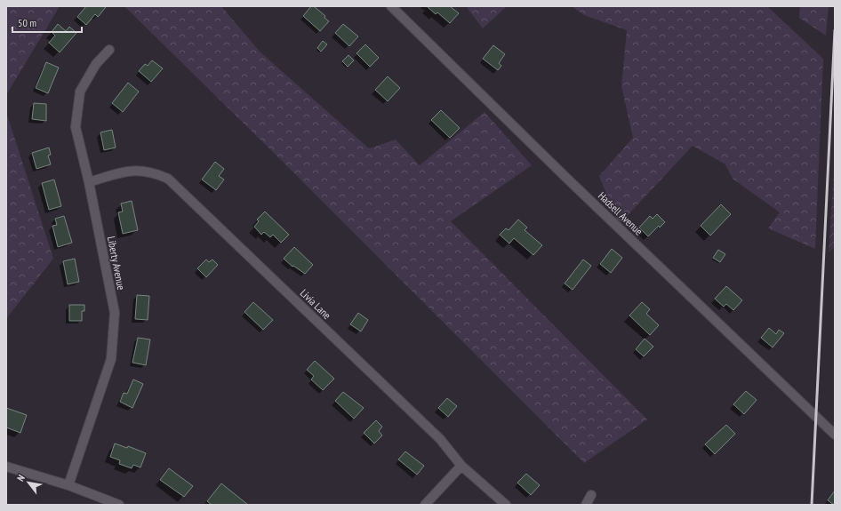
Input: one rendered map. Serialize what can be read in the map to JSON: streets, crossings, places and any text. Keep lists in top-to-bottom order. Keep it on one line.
{"streets":{"street":["Hadsell Avenue","Liberty Avenue","Livia Lane"]},"crossings":[["Liberty Avenue","Livia Lane"]],"scale_bar":"50 m","north":"top left"}
